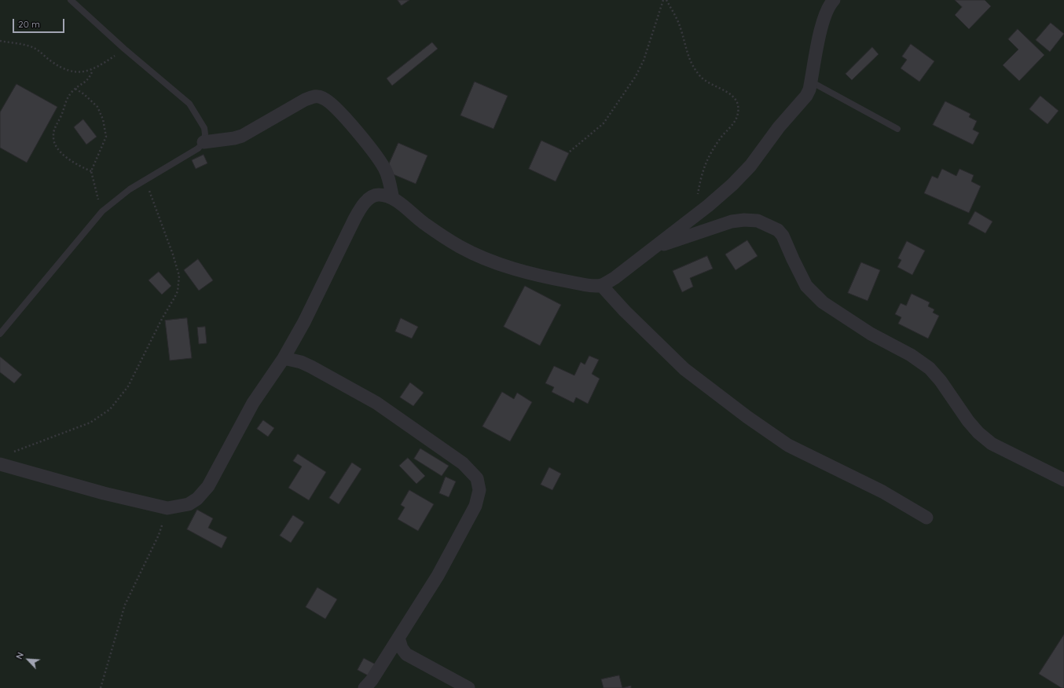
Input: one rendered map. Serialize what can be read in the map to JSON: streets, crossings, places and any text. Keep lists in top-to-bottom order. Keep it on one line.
{"scale_bar":"20 m","north":"top left"}
